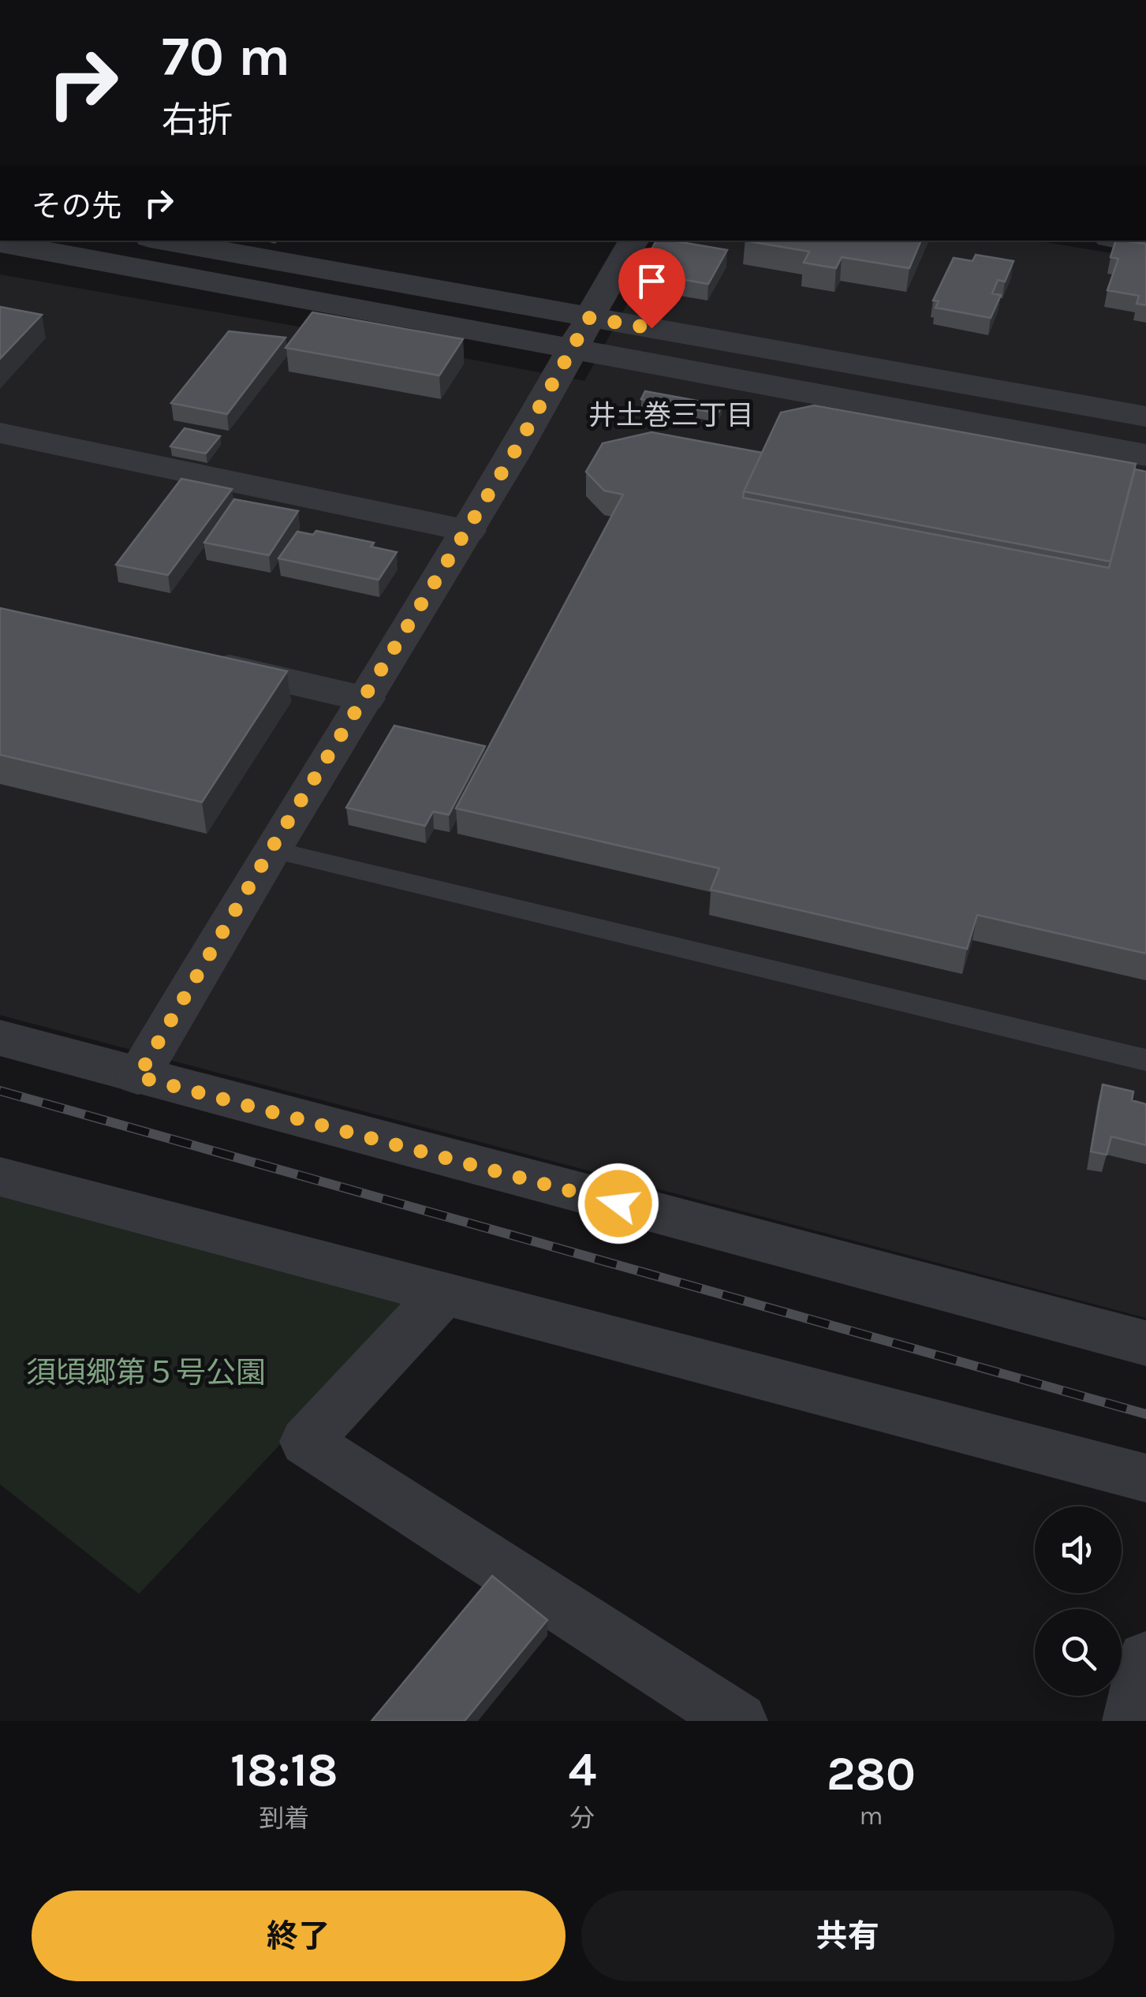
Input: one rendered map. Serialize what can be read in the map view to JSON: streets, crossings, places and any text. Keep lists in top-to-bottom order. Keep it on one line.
{"districts":["井土巻三丁目"],"parks":["須頃郷第５号公園"],"page":{"turn":["70 m","右折"],"then":"その先","eta":["18:18","到着","4","分","280","m"],"buttons":["終了","共有"]}}
